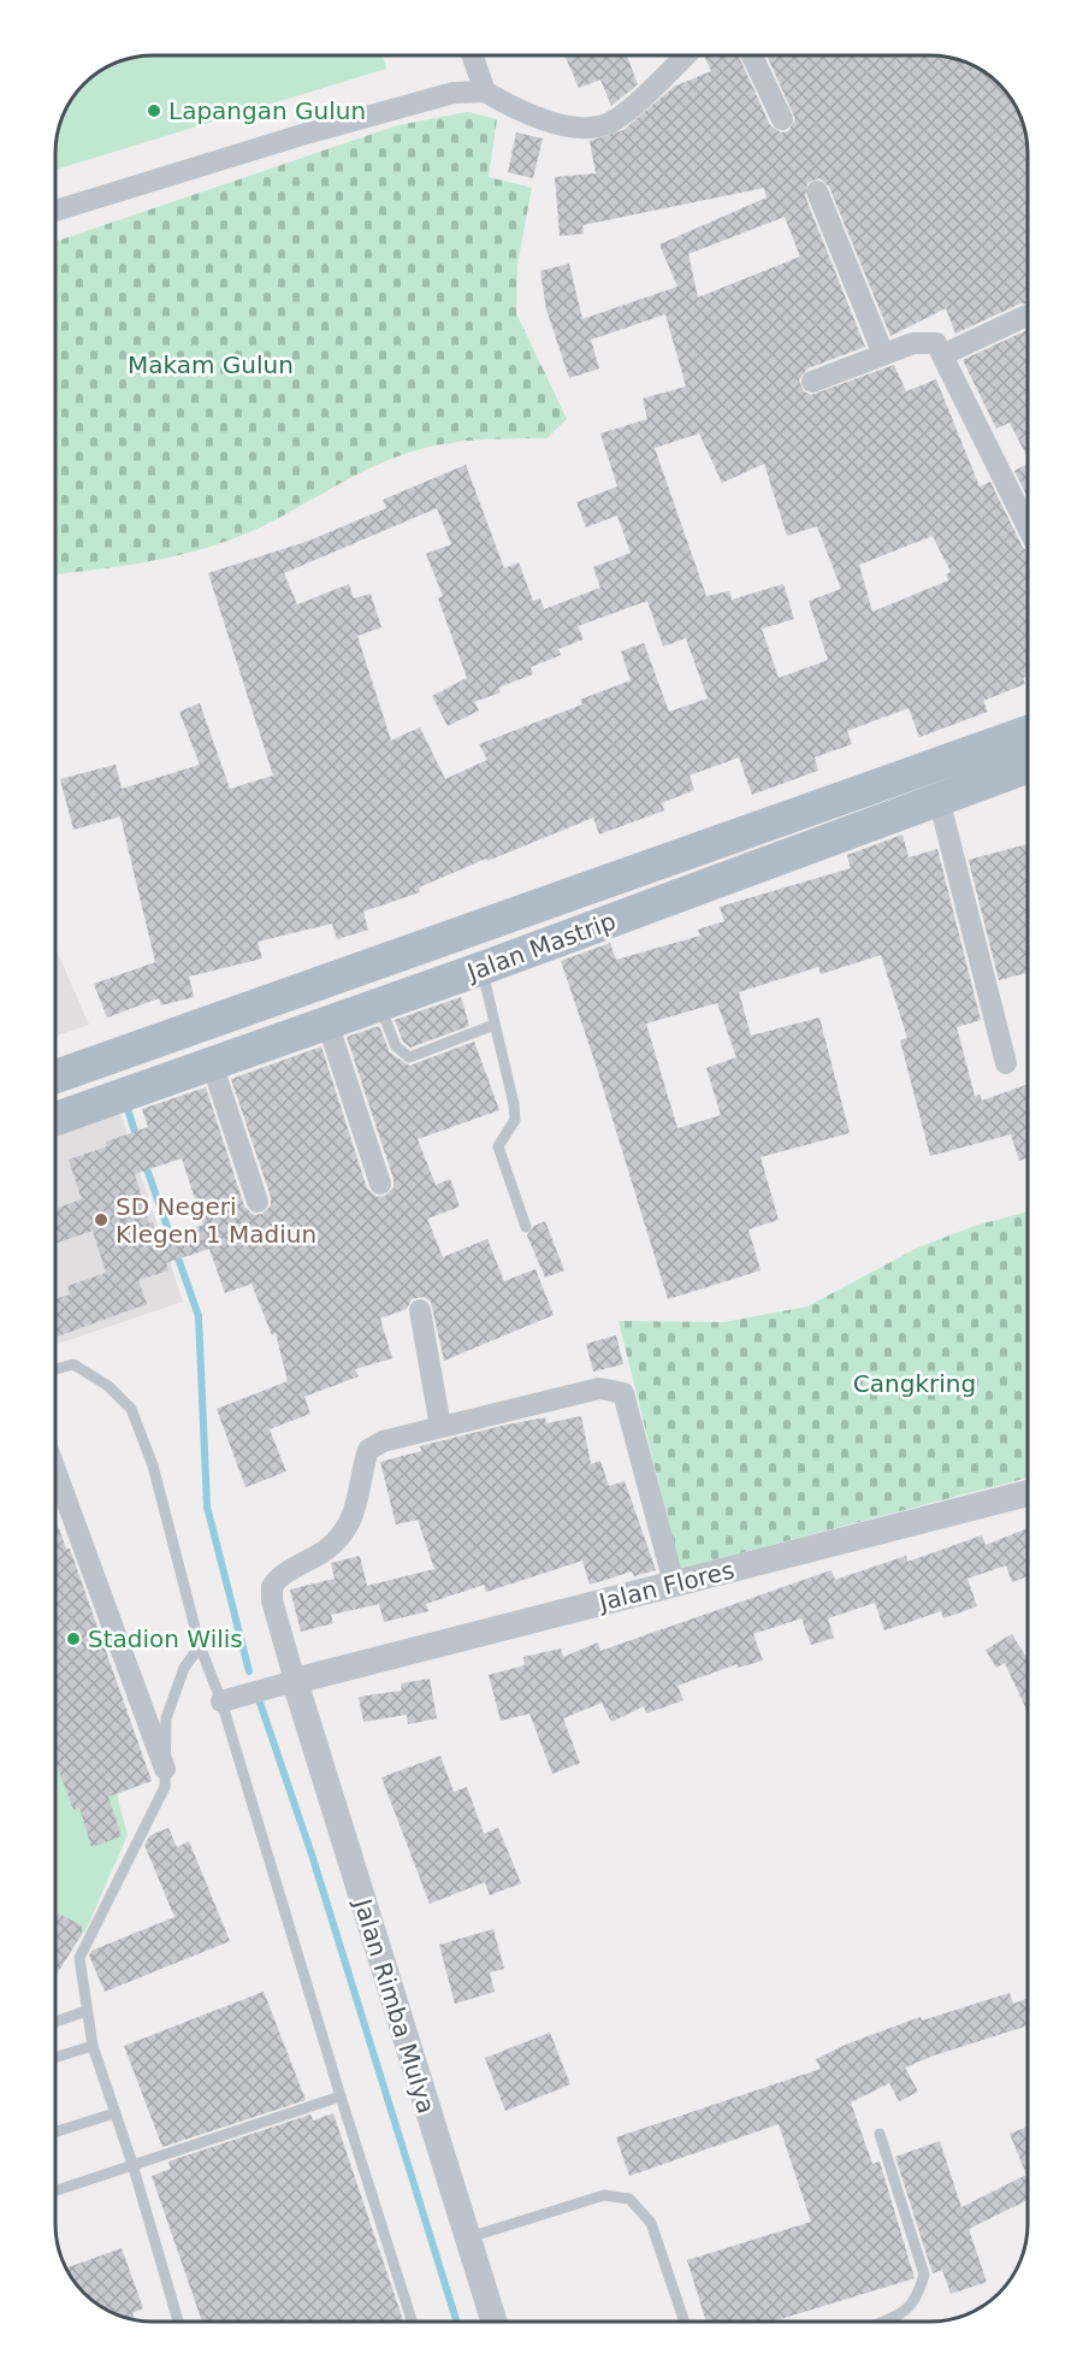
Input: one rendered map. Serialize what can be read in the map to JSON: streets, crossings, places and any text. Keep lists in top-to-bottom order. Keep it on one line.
{"streets":{"main road":["Jalan Mastrip"],"street":["Jalan Flores","Jalan Rimba Mulya"]},"crossings":[["Jalan Flores","Jalan Rimba Mulya"]],"parks":["Makam Gulun","Cangkring"],"places":["Lapangan Gulun","SD Negeri Klegen 1 Madiun","Stadion Wilis"]}
